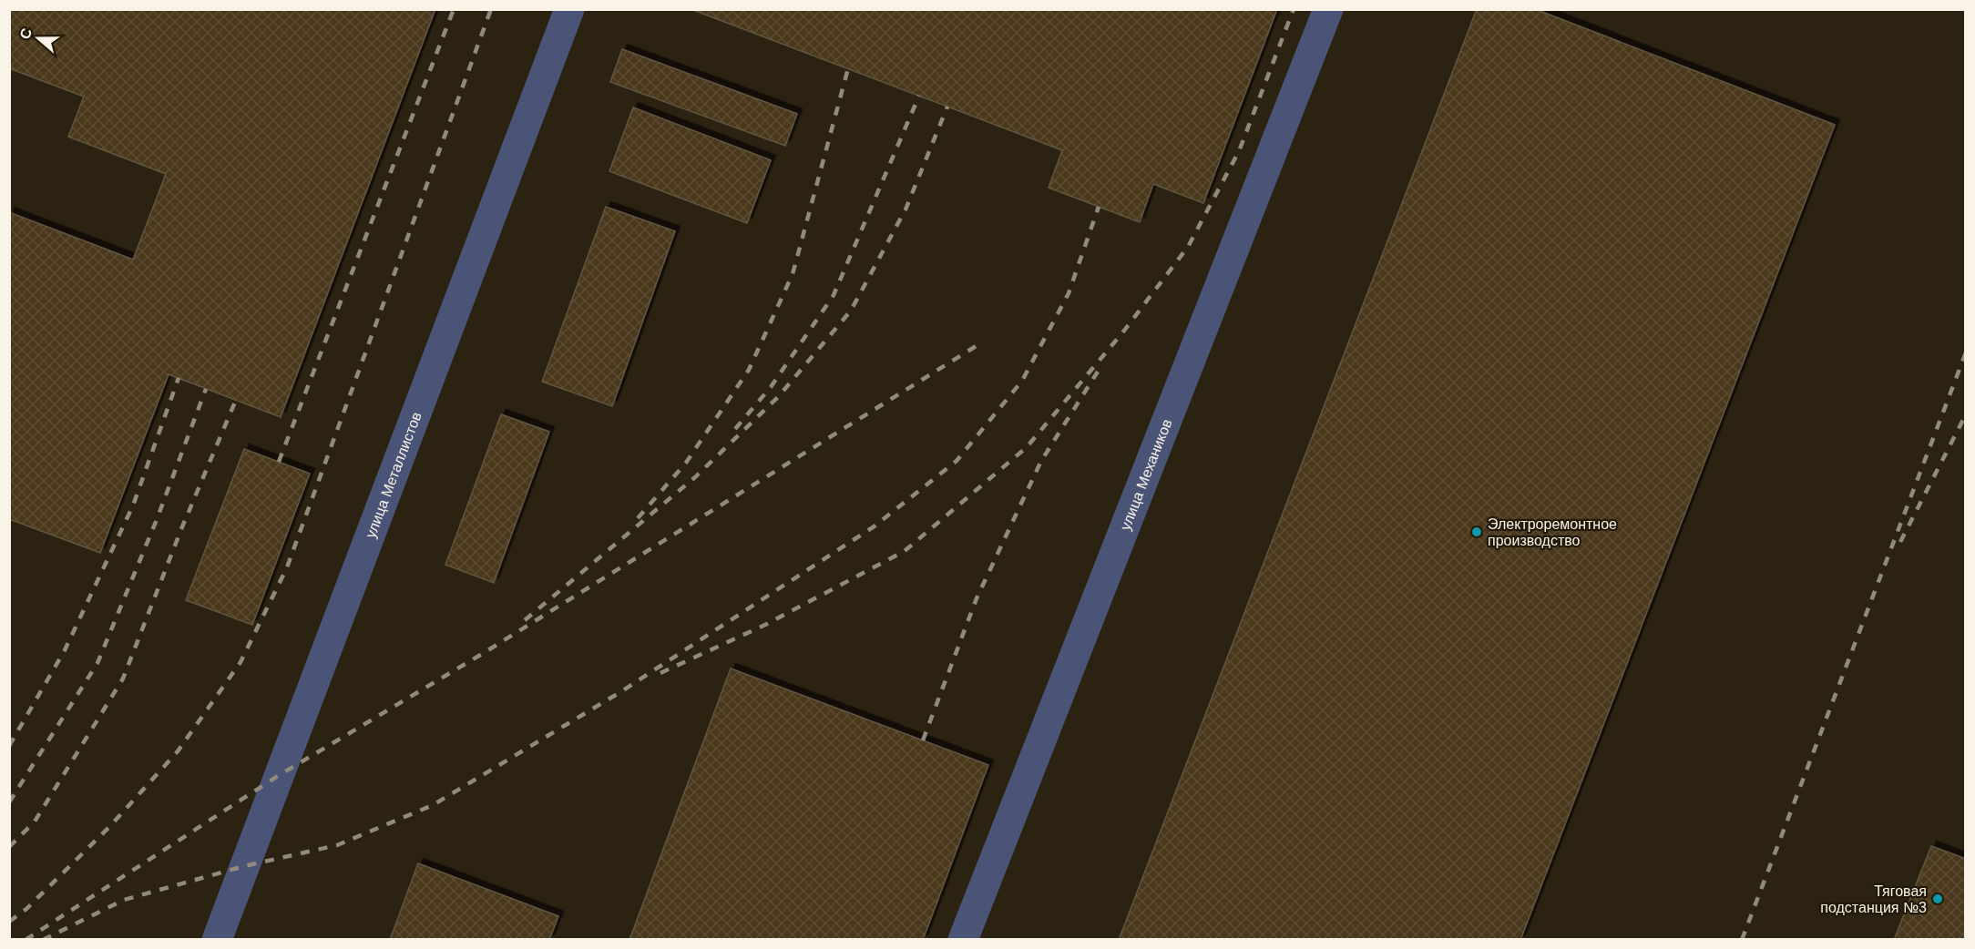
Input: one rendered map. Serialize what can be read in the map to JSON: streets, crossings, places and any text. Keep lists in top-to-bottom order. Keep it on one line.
{"streets":{"street":["улица Металлистов","улица Механиков"]},"places":["Электроремонтное производство","Тяговая подстанция №3"],"north":"left"}
